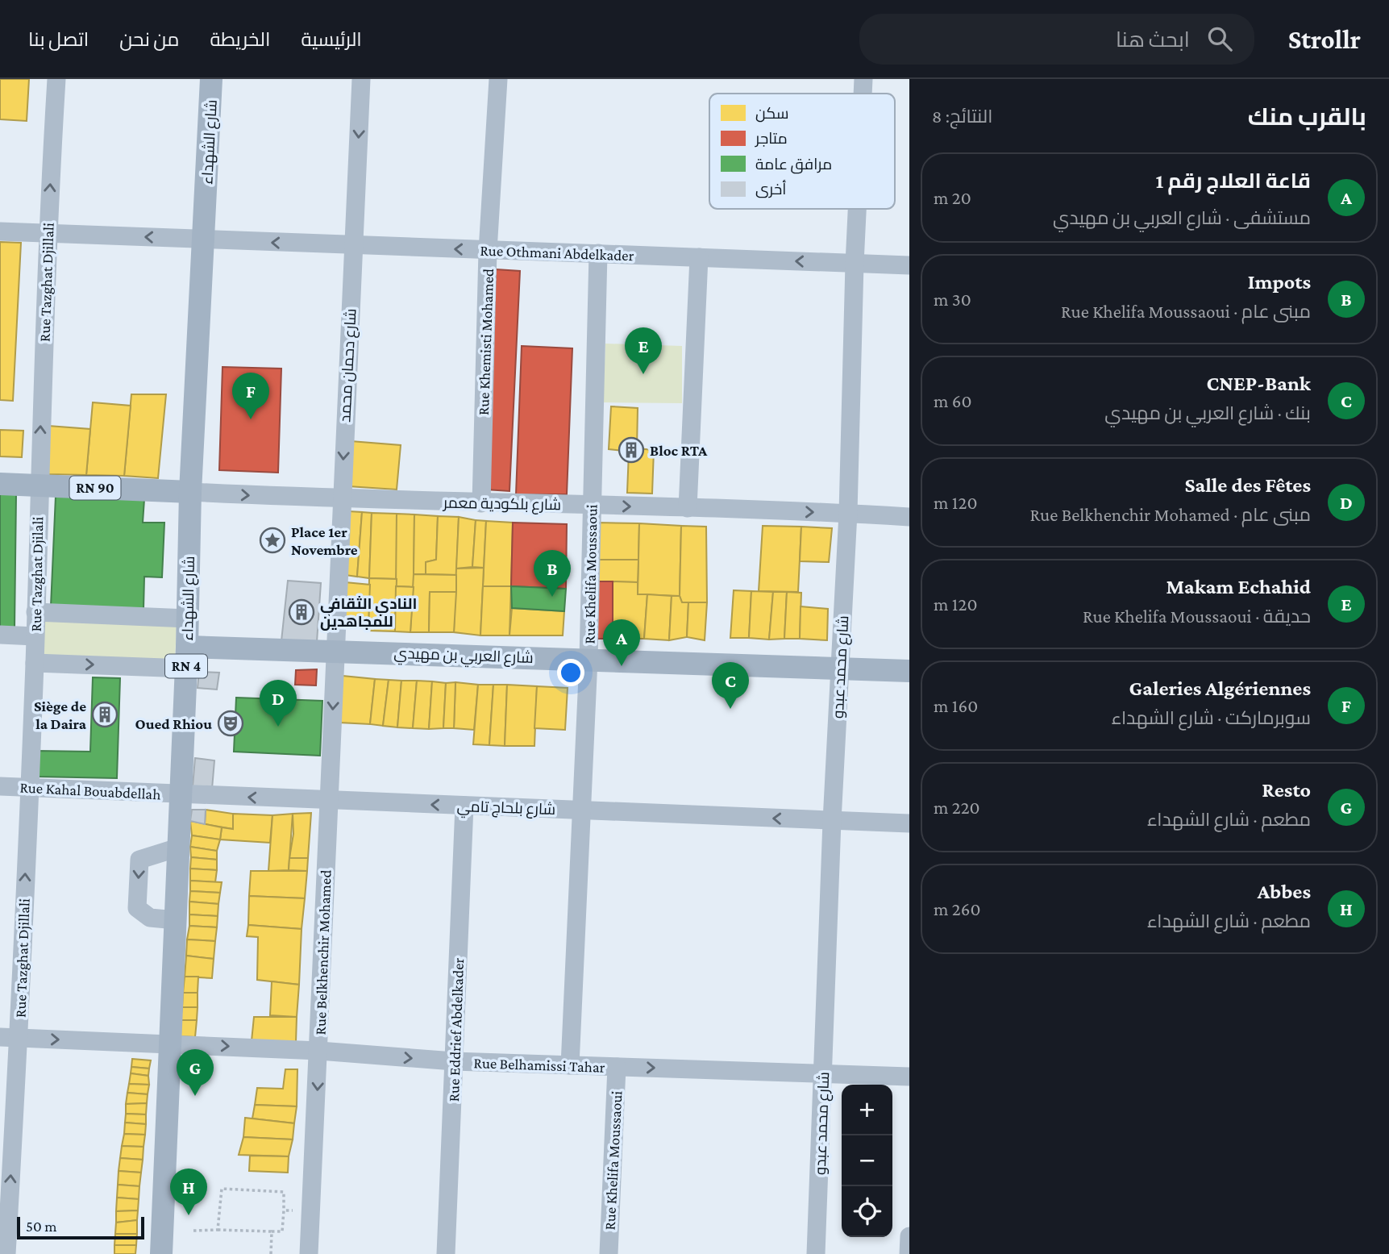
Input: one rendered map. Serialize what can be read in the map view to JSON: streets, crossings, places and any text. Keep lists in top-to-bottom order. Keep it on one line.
{"streets":{"main road":["شارع الشهداء","RN 90","شارع العربي بن مهيدي","RN 4"],"street":["Rue Othmani Abdelkader","Rue Tazghat Djillali","Rue Khemisti Mohamed","شارع دحمان محمد","شارع بلكودية معمر","Rue Tazghat Djilali","Rue Khelifa Moussaoui","شارع محمد عبدو","Rue Kahal Bouabdellah","شارع بلحاج تامي","Rue Belkhenchir Mohamed","Rue Eddrief Abdelkader","Rue Belhamissi Tahar"]},"crossings":[["شارع الشهداء","Rue Othmani Abdelkader"],["شارع الشهداء","RN 90"],["شارع الشهداء","شارع بلكودية معمر"],["شارع الشهداء","شارع العربي بن مهيدي"],["شارع الشهداء","Rue Kahal Bouabdellah"],["شارع الشهداء","شارع بلحاج تامي"],["شارع الشهداء","Rue Belhamissi Tahar"],["Rue Othmani Abdelkader","Rue Tazghat Djillali"],["Rue Othmani Abdelkader","Rue Khemisti Mohamed"],["Rue Othmani Abdelkader","شارع دحمان محمد"],["Rue Othmani Abdelkader","Rue Khelifa Moussaoui"],["Rue Othmani Abdelkader","شارع محمد عبدو"],["Rue Tazghat Djillali","RN 90"],["Rue Tazghat Djillali","Rue Tazghat Djilali"],["Rue Tazghat Djillali","Rue Kahal Bouabdellah"],["Rue Tazghat Djillali","Rue Belhamissi Tahar"],["Rue Khemisti Mohamed","شارع بلكودية معمر"],["شارع دحمان محمد","شارع بلكودية معمر"],["شارع دحمان محمد","شارع العربي بن مهيدي"],["شارع دحمان محمد","Rue Belkhenchir Mohamed"],["RN 90","شارع بلكودية معمر"],["RN 90","Rue Tazghat Djilali"],["شارع بلكودية معمر","Rue Khelifa Moussaoui"],["شارع بلكودية معمر","شارع محمد عبدو"],["Rue Khelifa Moussaoui","شارع العربي بن مهيدي"],["Rue Khelifa Moussaoui","شارع بلحاج تامي"],["Rue Khelifa Moussaoui","Rue Belhamissi Tahar"],["شارع العربي بن مهيدي","شارع محمد عبدو"],["شارع العربي بن مهيدي","Rue Belkhenchir Mohamed"],["شارع محمد عبدو","شارع بلحاج تامي"],["شارع محمد عبدو","Rue Belhamissi Tahar"],["Rue Kahal Bouabdellah","شارع بلحاج تامي"],["شارع بلحاج تامي","Rue Belkhenchir Mohamed"],["شارع بلحاج تامي","Rue Eddrief Abdelkader"],["Rue Belkhenchir Mohamed","Rue Belhamissi Tahar"],["Rue Eddrief Abdelkader","Rue Belhamissi Tahar"]],"one_way":["Rue Othmani Abdelkader","Rue Tazghat Djillali","شارع دحمان محمد","شارع بلكودية معمر","شارع بلحاج تامي","Rue Belkhenchir Mohamed","Rue Belhamissi Tahar"],"places":{"building":["Bloc RTA","النادي الثقافي للمجاهدين","Siège de la Daira"],"place":["Place 1er Novembre"],"theatre":["Oued Rhiou"]},"legend":["سكن","متاجر","مرافق عامة","أخرى"],"scale_bar":"50 m","page":{"header":"Strollr","search":"ابحث هنا","nav":["الرئيسية","الخريطة","من نحن","اتصل بنا"],"heading":["بالقرب منك","النتائج: 8"],"list":[{"mark":"A","name":"قاعة العلاج رقم 1","note":"مستشفى · شارع العربي بن مهيدي","value":"20 m"},{"mark":"B","name":"Impots","note":"مبنى عام · Rue Khelifa Moussaoui","value":"30 m"},{"mark":"C","name":"CNEP-Bank","note":"بنك · شارع العربي بن مهيدي","value":"60 m"},{"mark":"D","name":"Salle des Fêtes","note":"مبنى عام · Rue Belkhenchir Mohamed","value":"120 m"},{"mark":"E","name":"Makam Echahid","note":"حديقة · Rue Khelifa Moussaoui","value":"120 m"},{"mark":"F","name":"Galeries Algériennes","note":"سوبرماركت · شارع الشهداء","value":"160 m"},{"mark":"G","name":"Resto","note":"مطعم · شارع الشهداء","value":"220 m"},{"mark":"H","name":"Abbes","note":"مطعم · شارع الشهداء","value":"260 m"}],"pins":["E","F","B","A","C","D","G","H"],"map_buttons":["+","−"],"scale":"50 m"}}
